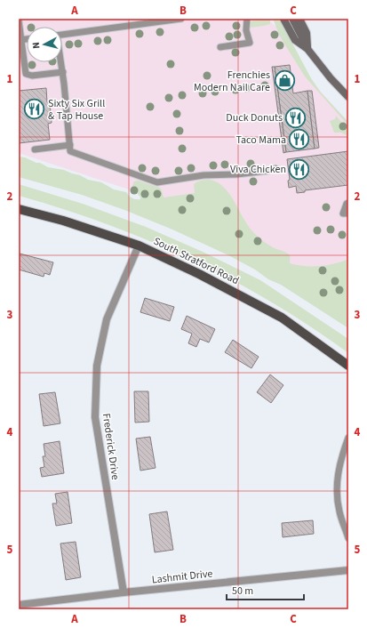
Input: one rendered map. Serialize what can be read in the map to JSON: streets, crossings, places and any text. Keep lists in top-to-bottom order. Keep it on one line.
{"streets":{"main road":["South Stratford Road"],"street":["Frederick Drive","Lashmit Drive"]},"crossings":[["South Stratford Road","Frederick Drive"],["Frederick Drive","Lashmit Drive"]],"places":{"shop":["Frenchies Modern Nail Care"],"restaurant":["Sixty Six Grill & Tap House","Duck Donuts","Taco Mama","Viva Chicken"]},"scale_bar":"50 m","north":"left","grid":{"columns":["A","B","C"],"rows":["1","2","3","4","5"]}}
